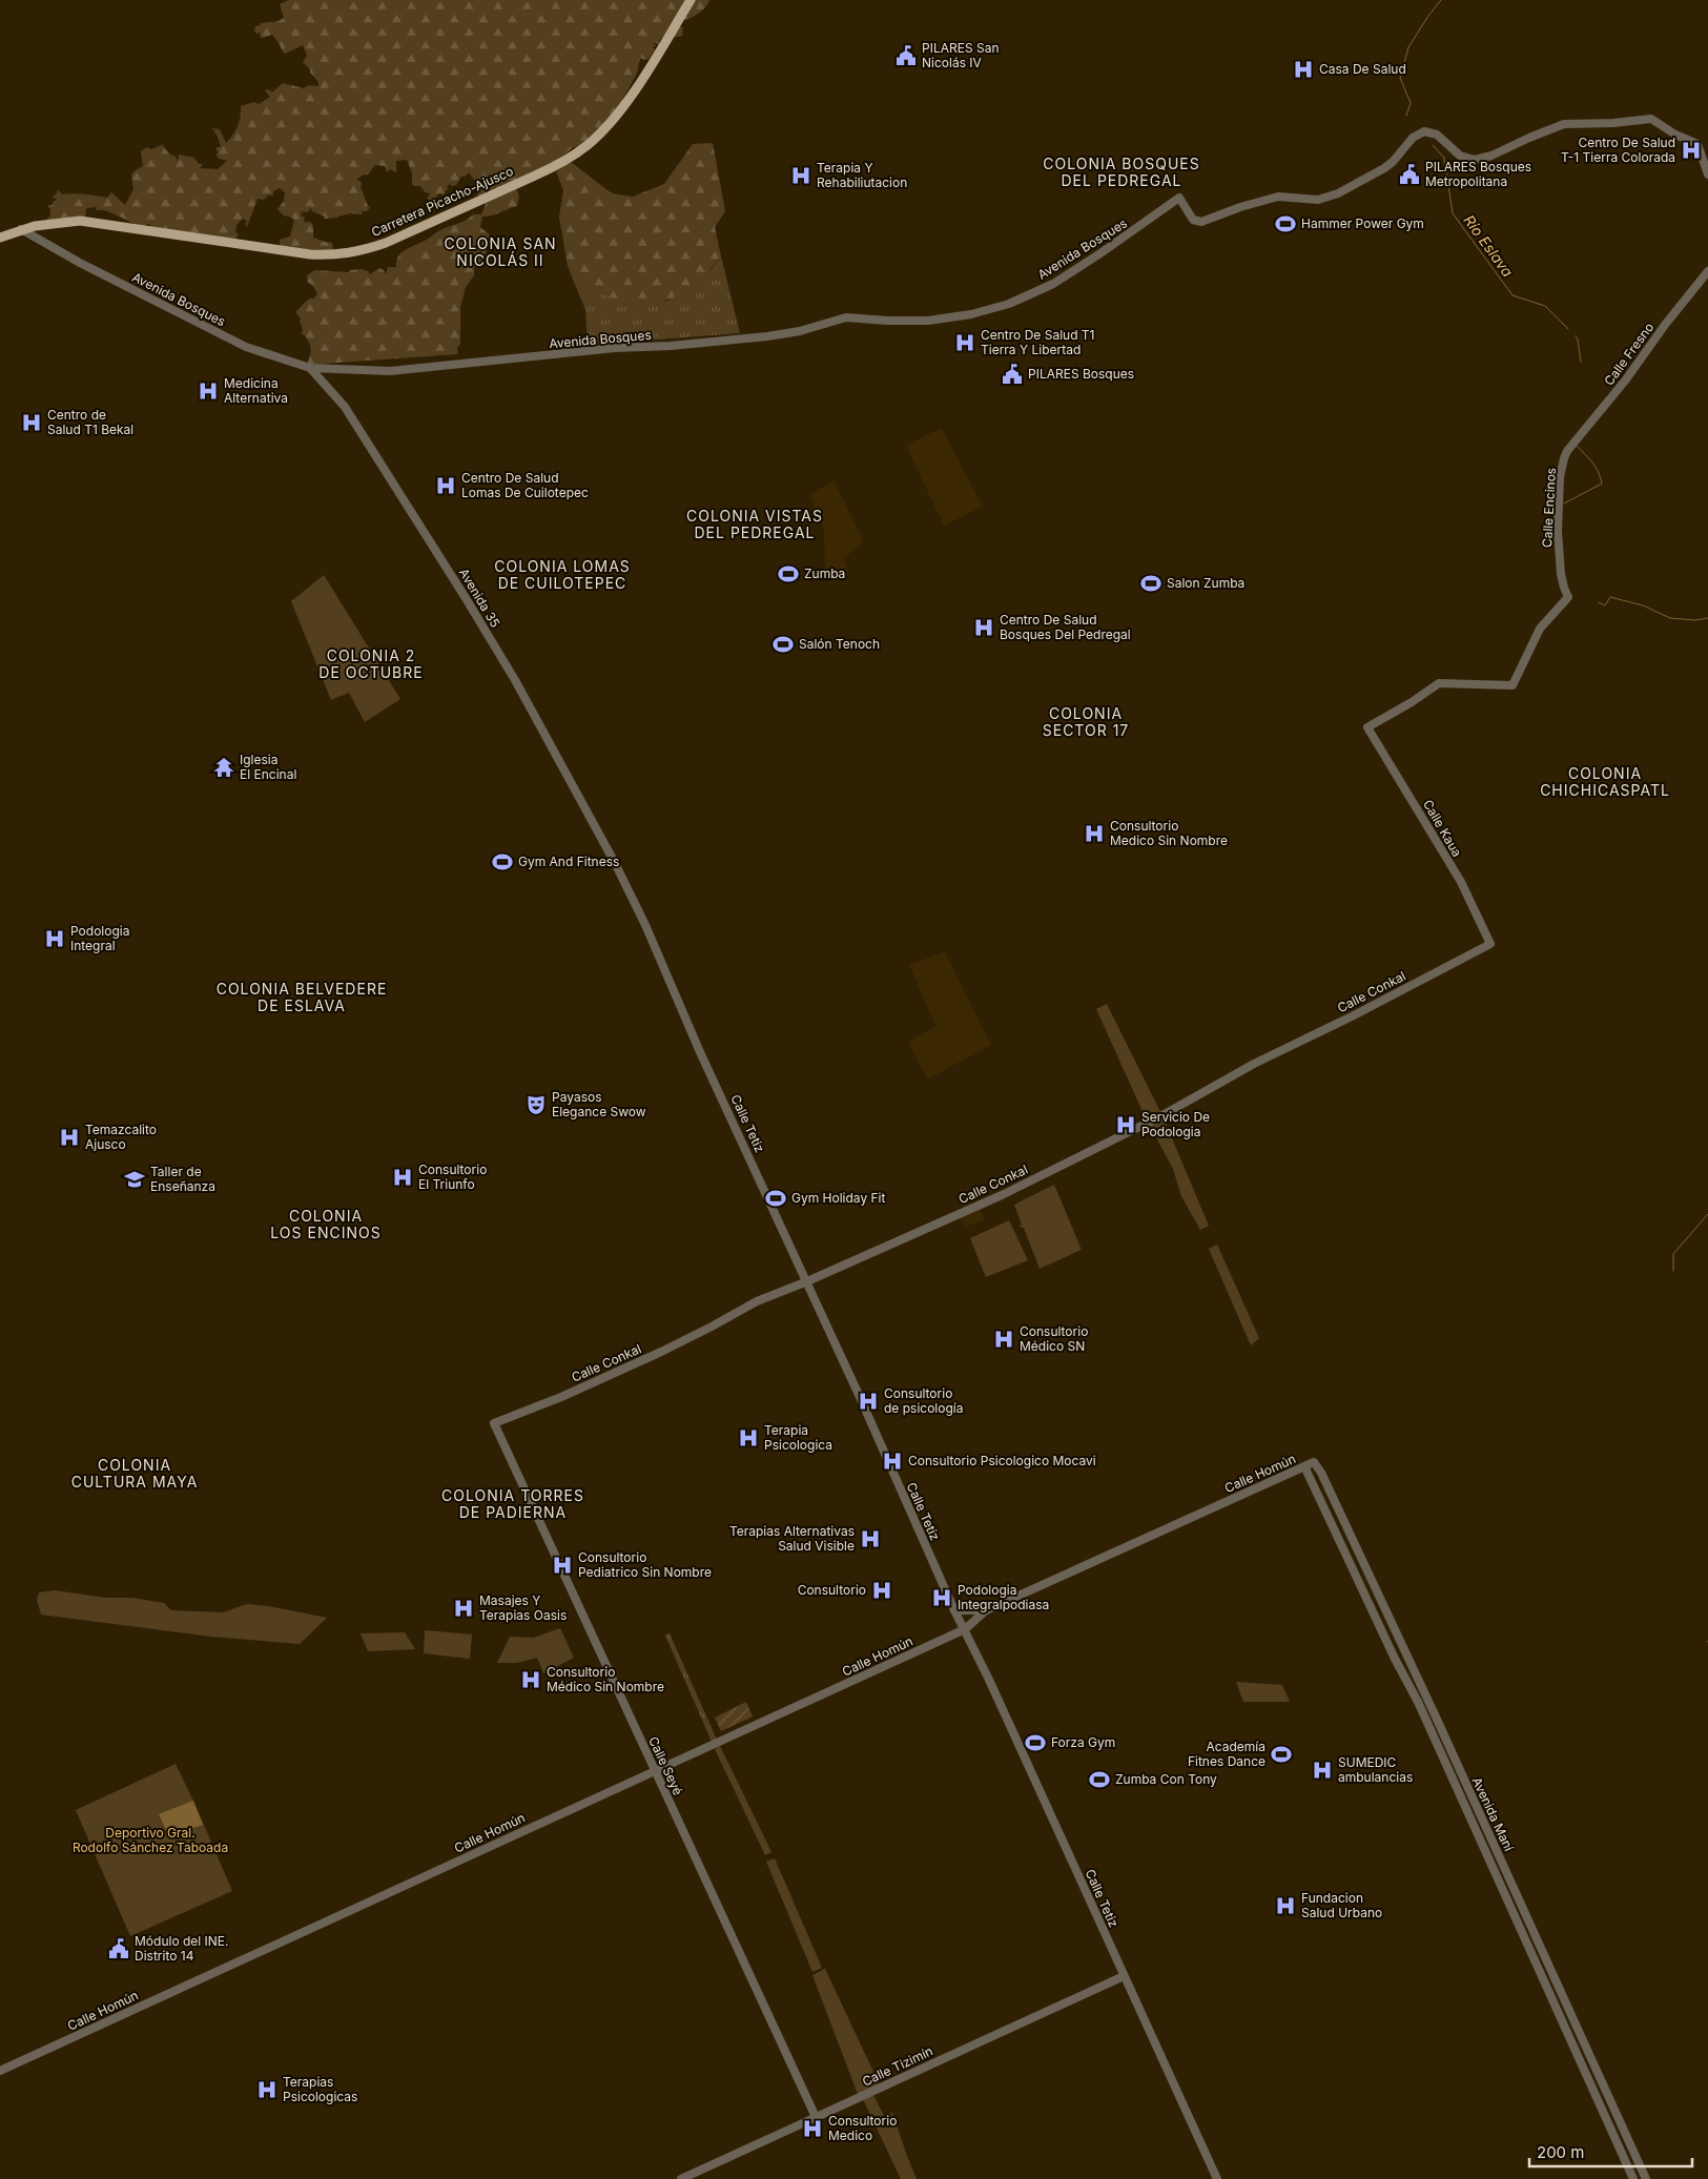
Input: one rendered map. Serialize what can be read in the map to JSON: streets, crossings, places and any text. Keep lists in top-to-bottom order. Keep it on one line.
{"streets":{"main road":["Carretera Picacho-Ajusco"],"street":["Avenida Bosques","Calle Fresno","Calle Encinos","Avenida 35","Calle Kaua","Calle Conkal","Calle Tetiz","Calle Homún","Calle Seyé","Avenida Maní","Calle Tizimín"]},"crossings":[["Carretera Picacho-Ajusco","Avenida Bosques"],["Avenida Bosques","Avenida 35"],["Calle Fresno","Calle Encinos"],["Calle Encinos","Calle Kaua"],["Avenida 35","Calle Tetiz"],["Calle Kaua","Calle Conkal"],["Calle Conkal","Calle Tetiz"],["Calle Conkal","Calle Seyé"],["Calle Tetiz","Calle Homún"],["Calle Tetiz","Calle Tizimín"],["Calle Homún","Calle Seyé"],["Calle Homún","Avenida Maní"],["Calle Seyé","Calle Tizimín"]],"districts":["COLONIA BOSQUES DEL PEDREGAL","COLONIA SAN NICOLÁS II","COLONIA VISTAS DEL PEDREGAL","COLONIA LOMAS DE CUILOTEPEC","COLONIA 2 DE OCTUBRE","COLONIA SECTOR 17","COLONIA CHICHICASPATL","COLONIA BELVEDERE DE ESLAVA","COLONIA LOS ENCINOS","COLONIA CULTURA MAYA","COLONIA TORRES DE PADIERNA"],"water":["Río Eslava"],"parks":["Deportivo Gral. Rodolfo Sánchez Taboada"],"places":{"public building":["PILARES San Nicolás IV","PILARES Bosques Metropolitana","PILARES Bosques","Módulo del INE. Distrito 14"],"hospital":["Casa De Salud","Centro De Salud T-1 Tierra Colorada","Terapia Y Rehabiliutacion","Centro De Salud T1 Tierra Y Libertad","Medicina Alternativa","Centro de Salud T1 Bekal","Centro De Salud Lomas De Cuilotepec","Centro De Salud Bosques Del Pedregal","Consultorio Medico Sin Nombre","Podologia Integral","Servicio De Podologia","Temazcalito Ajusco","Consultorio El Triunfo","Consultorio Médico SN","Consultorio de psicología","Terapia Psicologica","Consultorio Psicologico Mocavi","Terapias Alternativas Salud Visible","Consultorio Pediatrico Sin Nombre","Consultorio","Podologia Integralpodiasa","Masajes Y Terapias Oasis","Consultorio Médico Sin Nombre","SUMEDIC ambulancias","Fundacion Salud Urbano","Terapias Psicologicas","Consultorio Medico"],"sports":["Hammer Power Gym","Zumba","Salon Zumba","Salón Tenoch","Gym And Fitness","Gym Holiday Fit","Forza Gym","Academía Fitnes Dance","Zumba Con Tony"],"temple":["Iglesia El Encinal"],"theatre":["Payasos Elegance Swow"],"school or university":["Taller de Enseñanza"]},"scale_bar":"200 m"}
